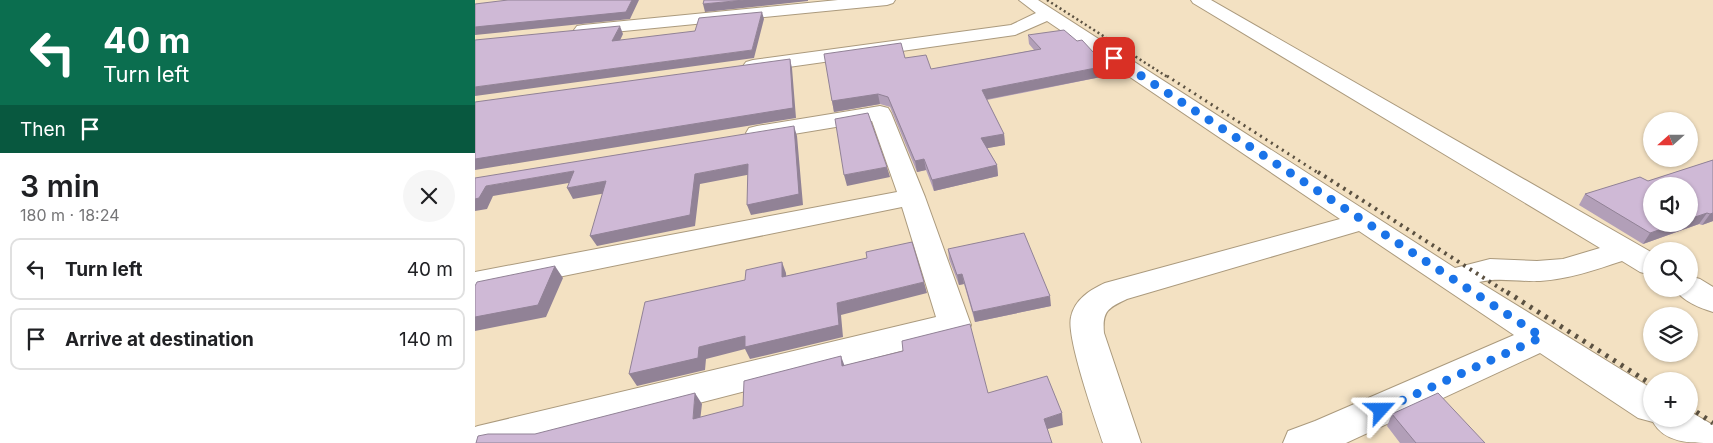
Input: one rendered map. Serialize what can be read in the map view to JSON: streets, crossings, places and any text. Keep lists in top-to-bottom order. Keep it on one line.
{"north":"left","page":{"turn":["40 m","Turn left"],"then":"Then","map_buttons":"+","heading":["3 min","180 m · 18:24"],"list":[{"name":"Turn left","value":"40 m"},{"name":"Arrive at destination","value":"140 m"}]}}
